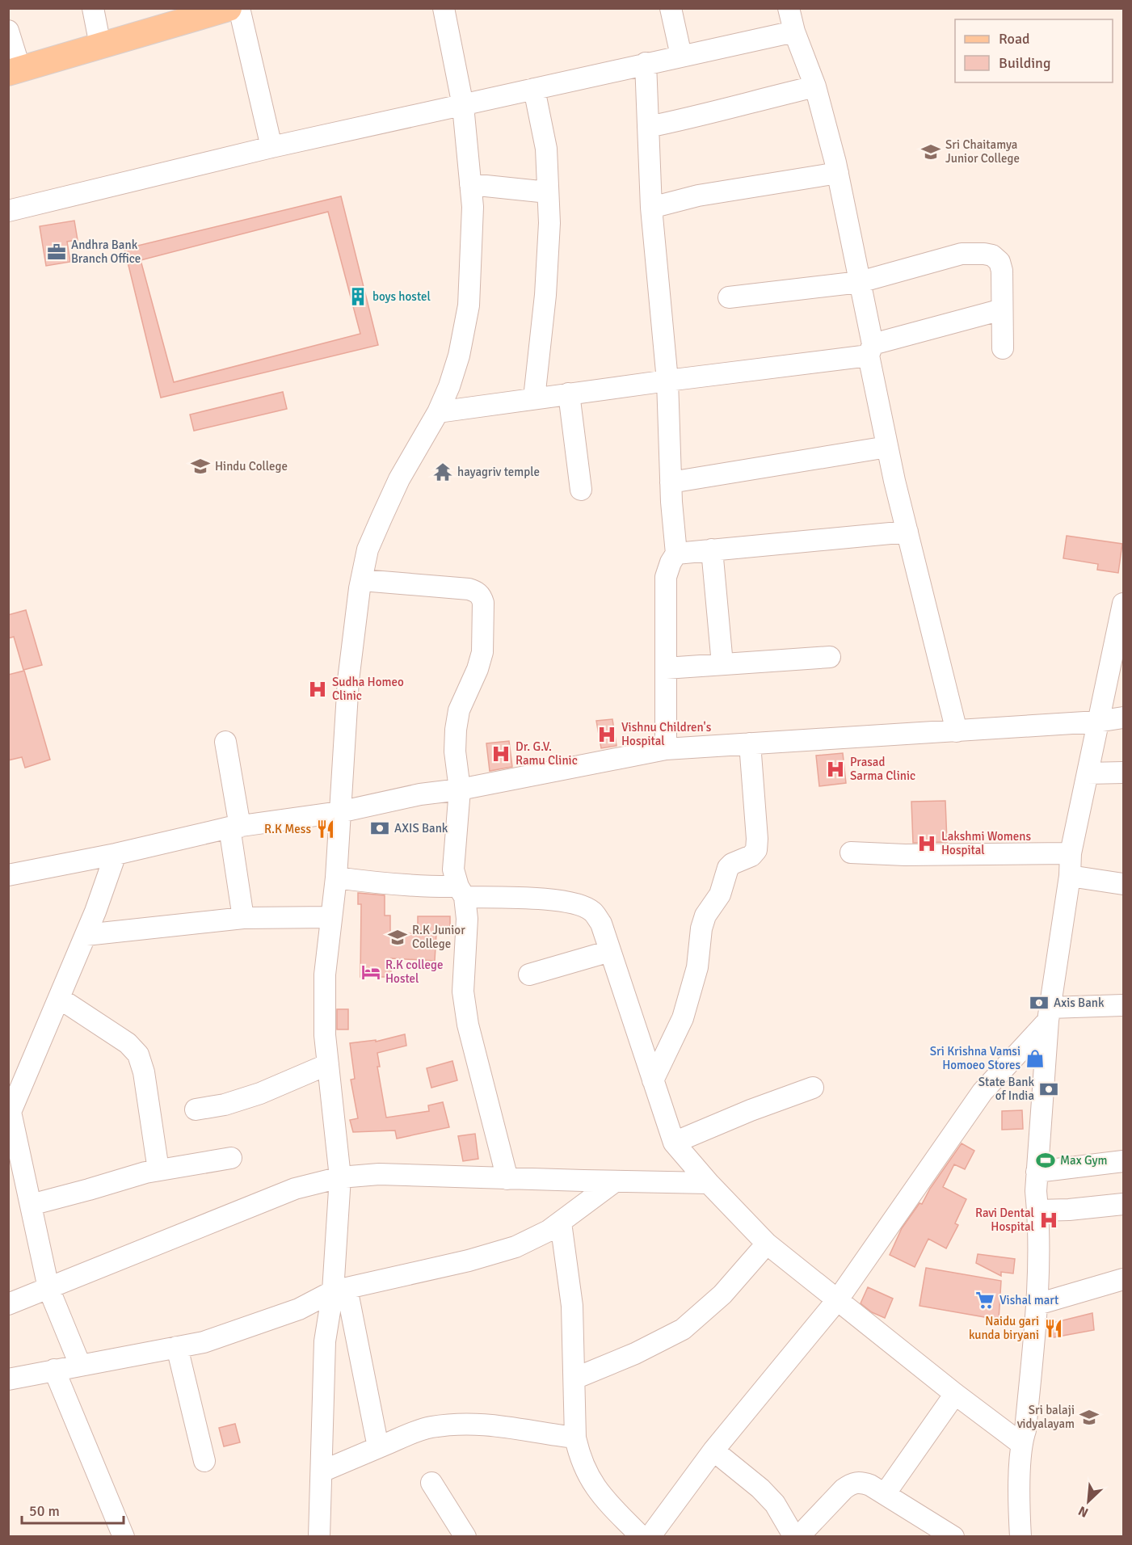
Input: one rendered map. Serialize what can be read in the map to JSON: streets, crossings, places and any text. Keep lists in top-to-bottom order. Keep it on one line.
{"places":{"school or university":["Sri Chaitamya Junior College","Hindu College","R.K Junior College","Sri balaji vidyalayam"],"office":["Andhra Bank Branch Office"],"building":["boys hostel"],"temple":["hayagriv temple"],"hospital":["Sudha Homeo Clinic","Vishnu Children's Hospital","Dr. G.V. Ramu Clinic","Prasad Sarma Clinic","Lakshmi Womens Hospital","Ravi Dental Hospital"],"bank":["AXIS Bank","Axis Bank","State Bank of India"],"restaurant":["R.K Mess","Naidu gari kunda biryani"],"hotel":["R.K college Hostel"],"shop":["Sri Krishna Vamsi Homoeo Stores"],"sports":["Max Gym"],"supermarket":["Vishal mart"]},"legend":["Road","Building"],"scale_bar":"50 m","north":"bottom left"}
